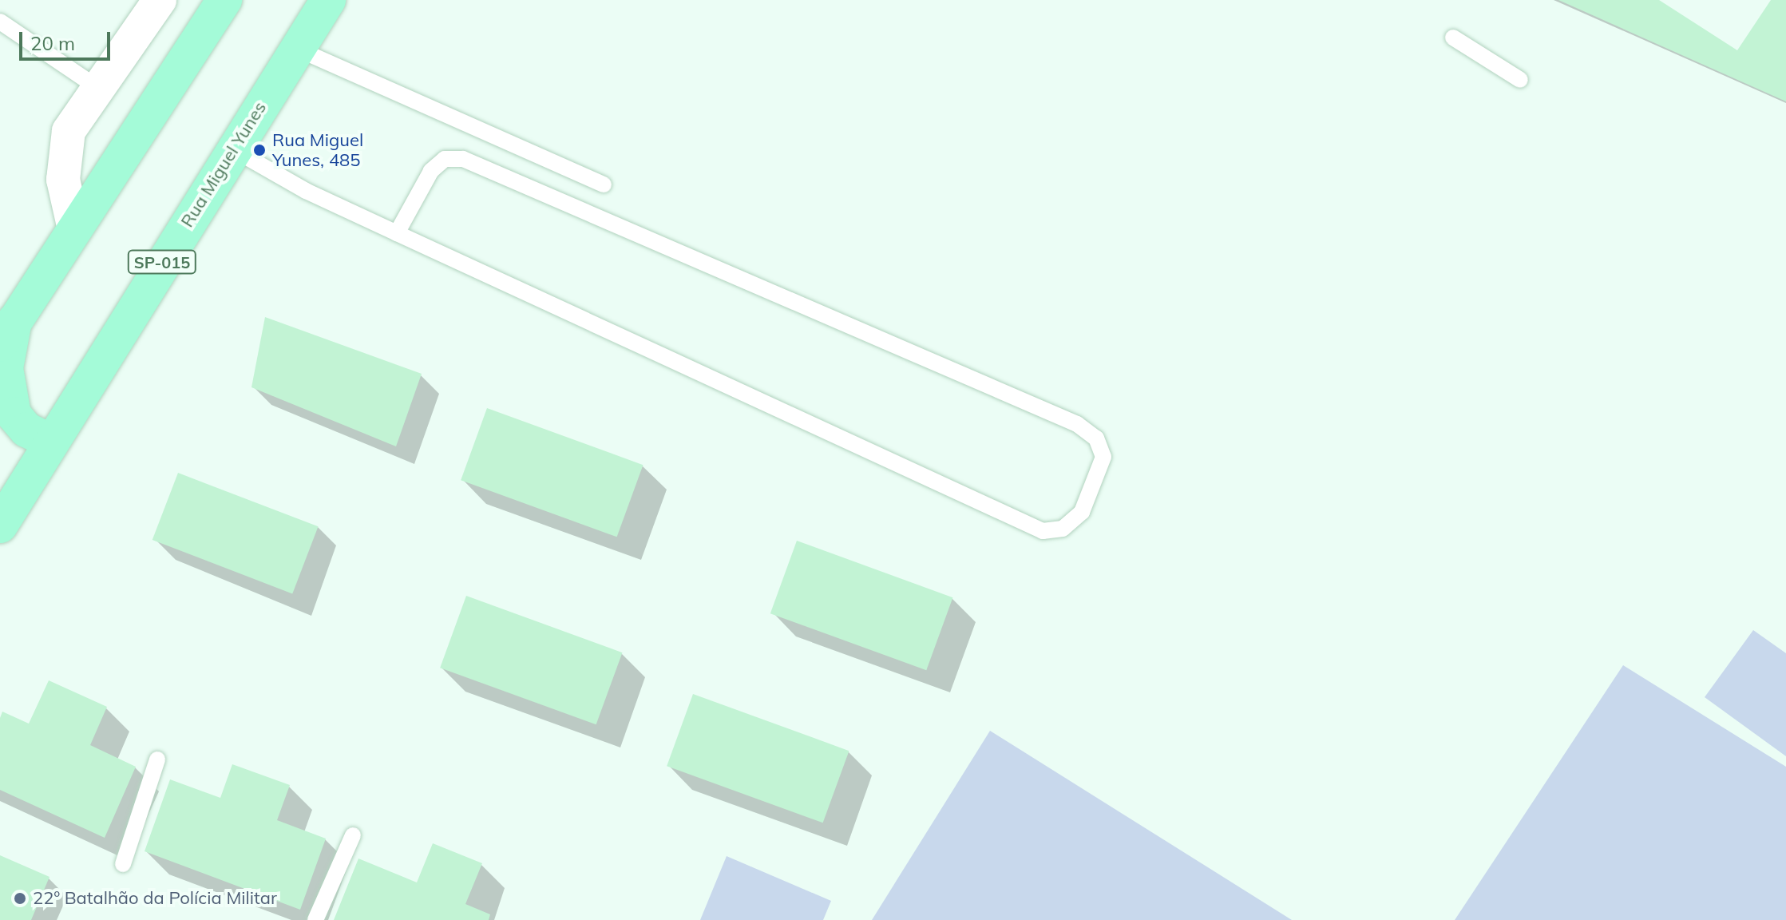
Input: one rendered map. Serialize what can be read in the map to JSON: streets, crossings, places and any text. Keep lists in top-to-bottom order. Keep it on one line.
{"streets":{"main road":["Rua Miguel Yunes","SP-015"]},"places":["Rua Miguel Yunes, 485","22º Batalhão da Polícia Militar"],"scale_bar":"20 m"}
